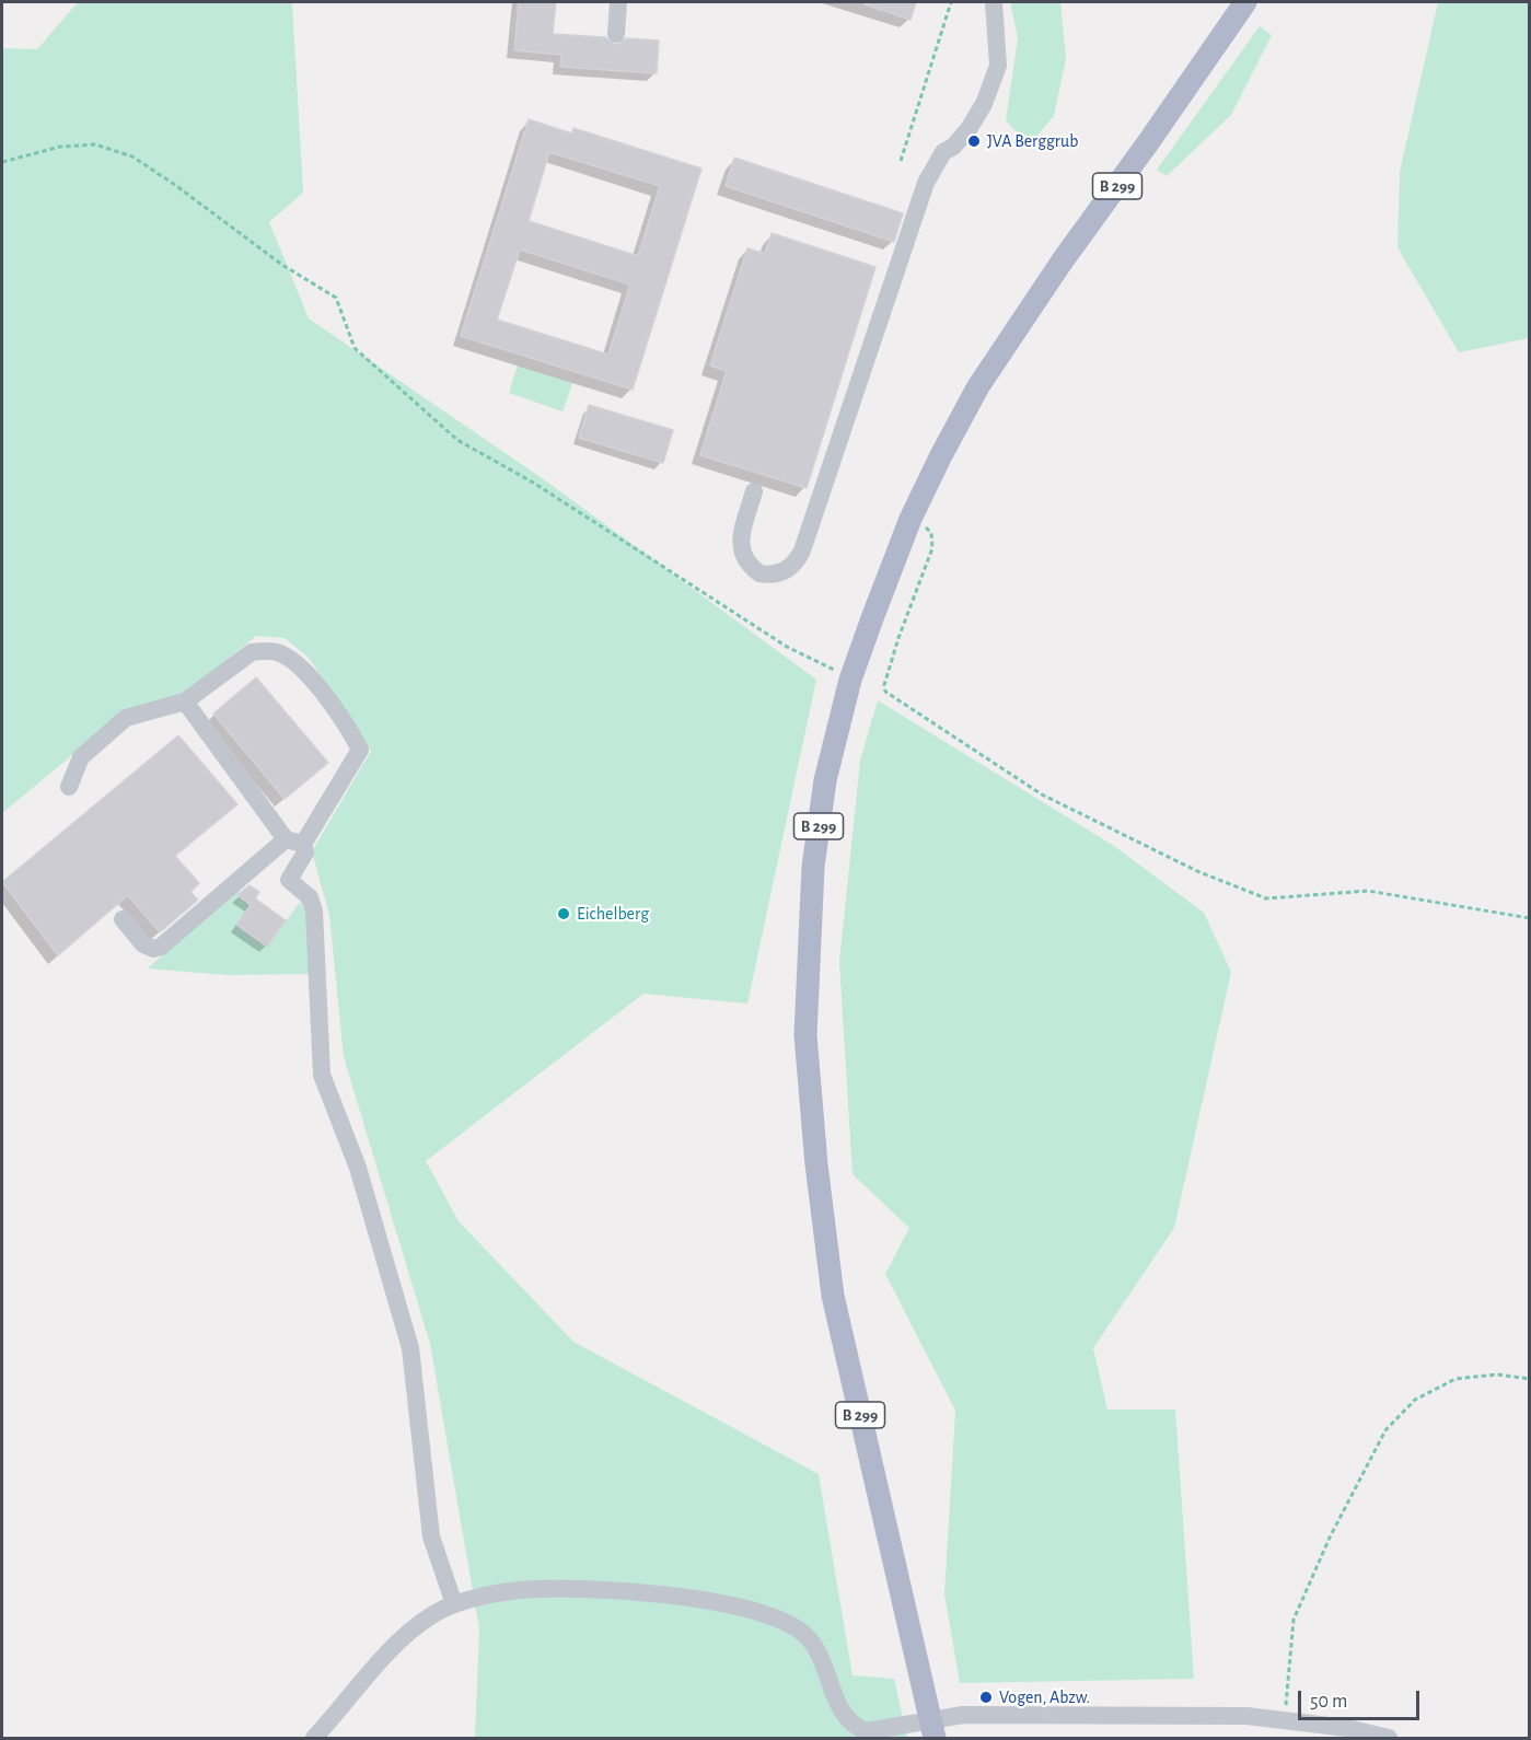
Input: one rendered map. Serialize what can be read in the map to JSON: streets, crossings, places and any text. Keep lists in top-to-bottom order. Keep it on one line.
{"streets":{"main road":["B 299"]},"places":["JVA Berggrub","Eichelberg","Vogen, Abzw."],"scale_bar":"50 m"}
